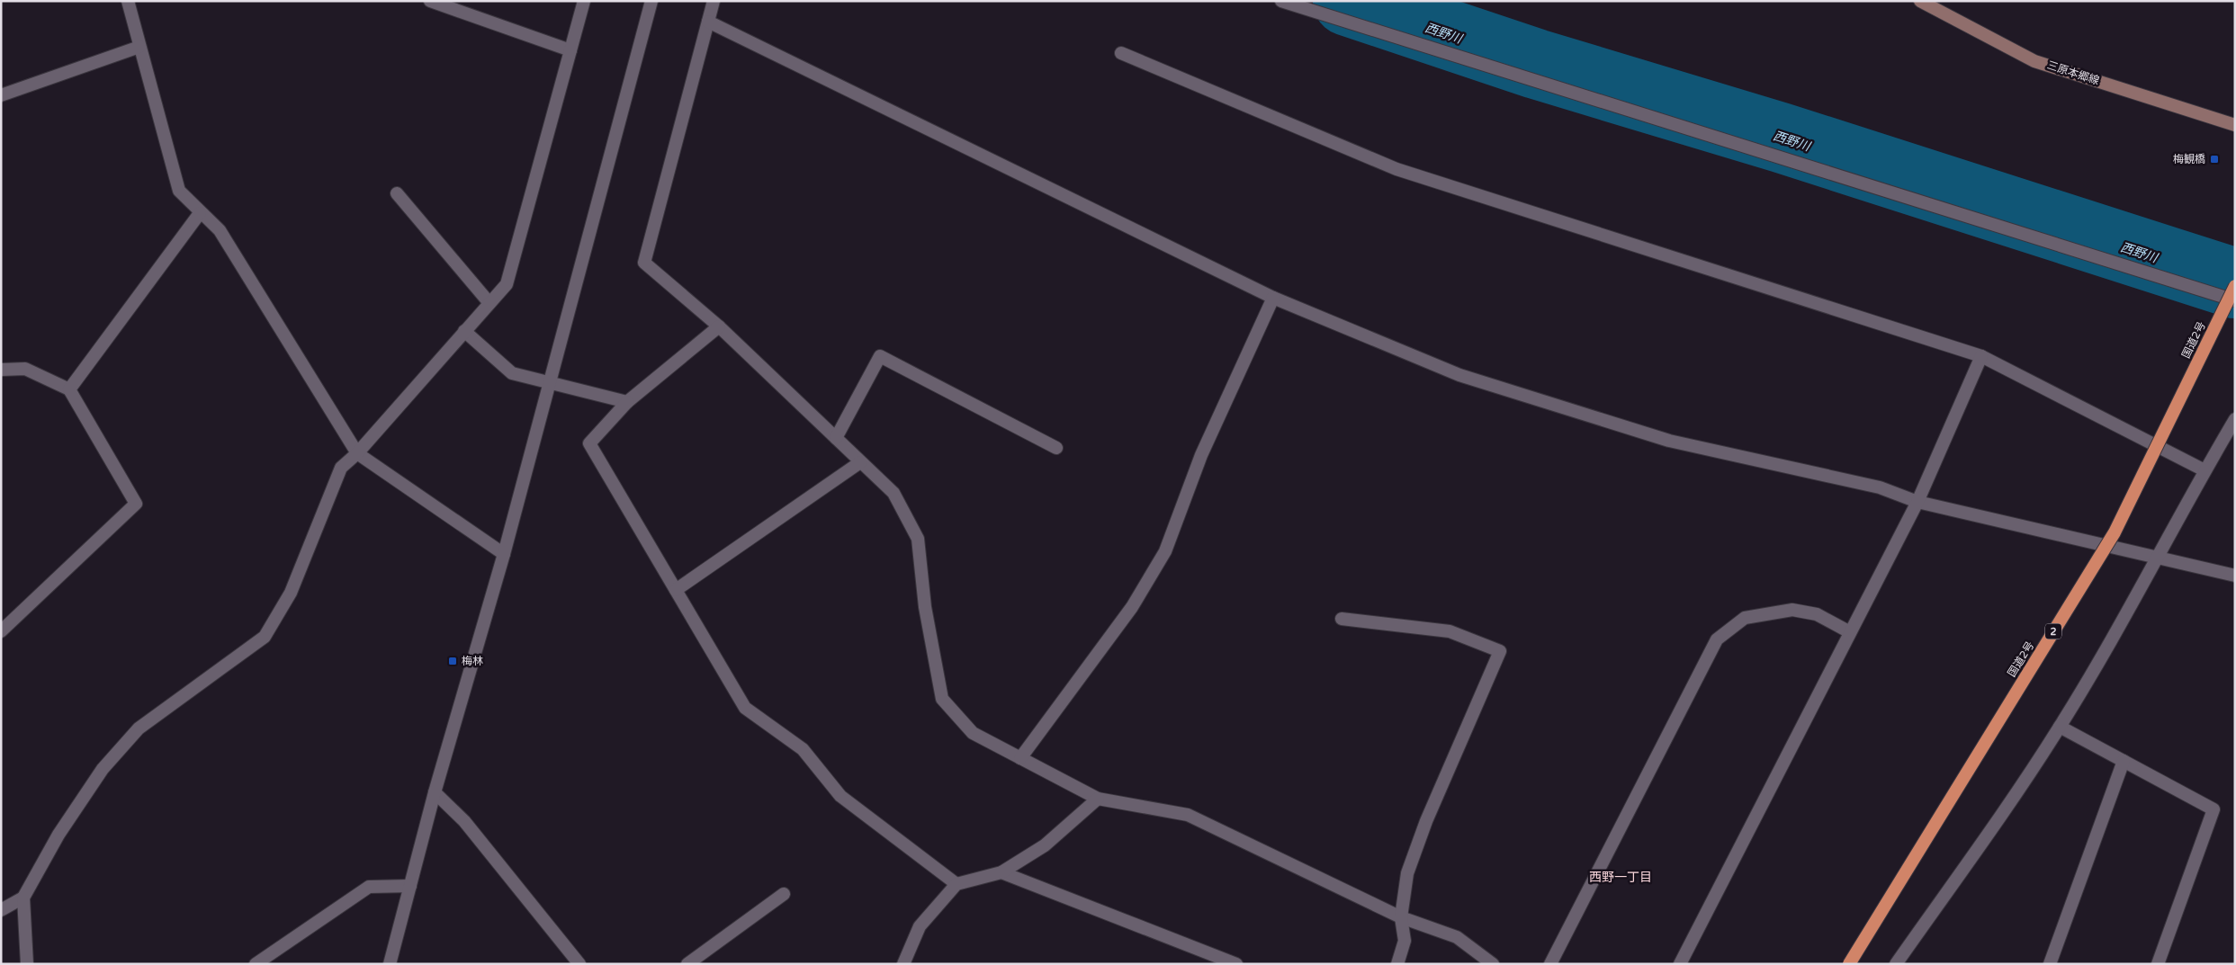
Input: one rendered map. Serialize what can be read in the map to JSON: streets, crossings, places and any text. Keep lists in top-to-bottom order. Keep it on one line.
{"streets":{"highway":["国道2号","2"],"main road":["三原本郷線"]},"districts":["西野一丁目"],"water":["西野川"],"places":{"transit":["梅観橋","梅林"]}}
